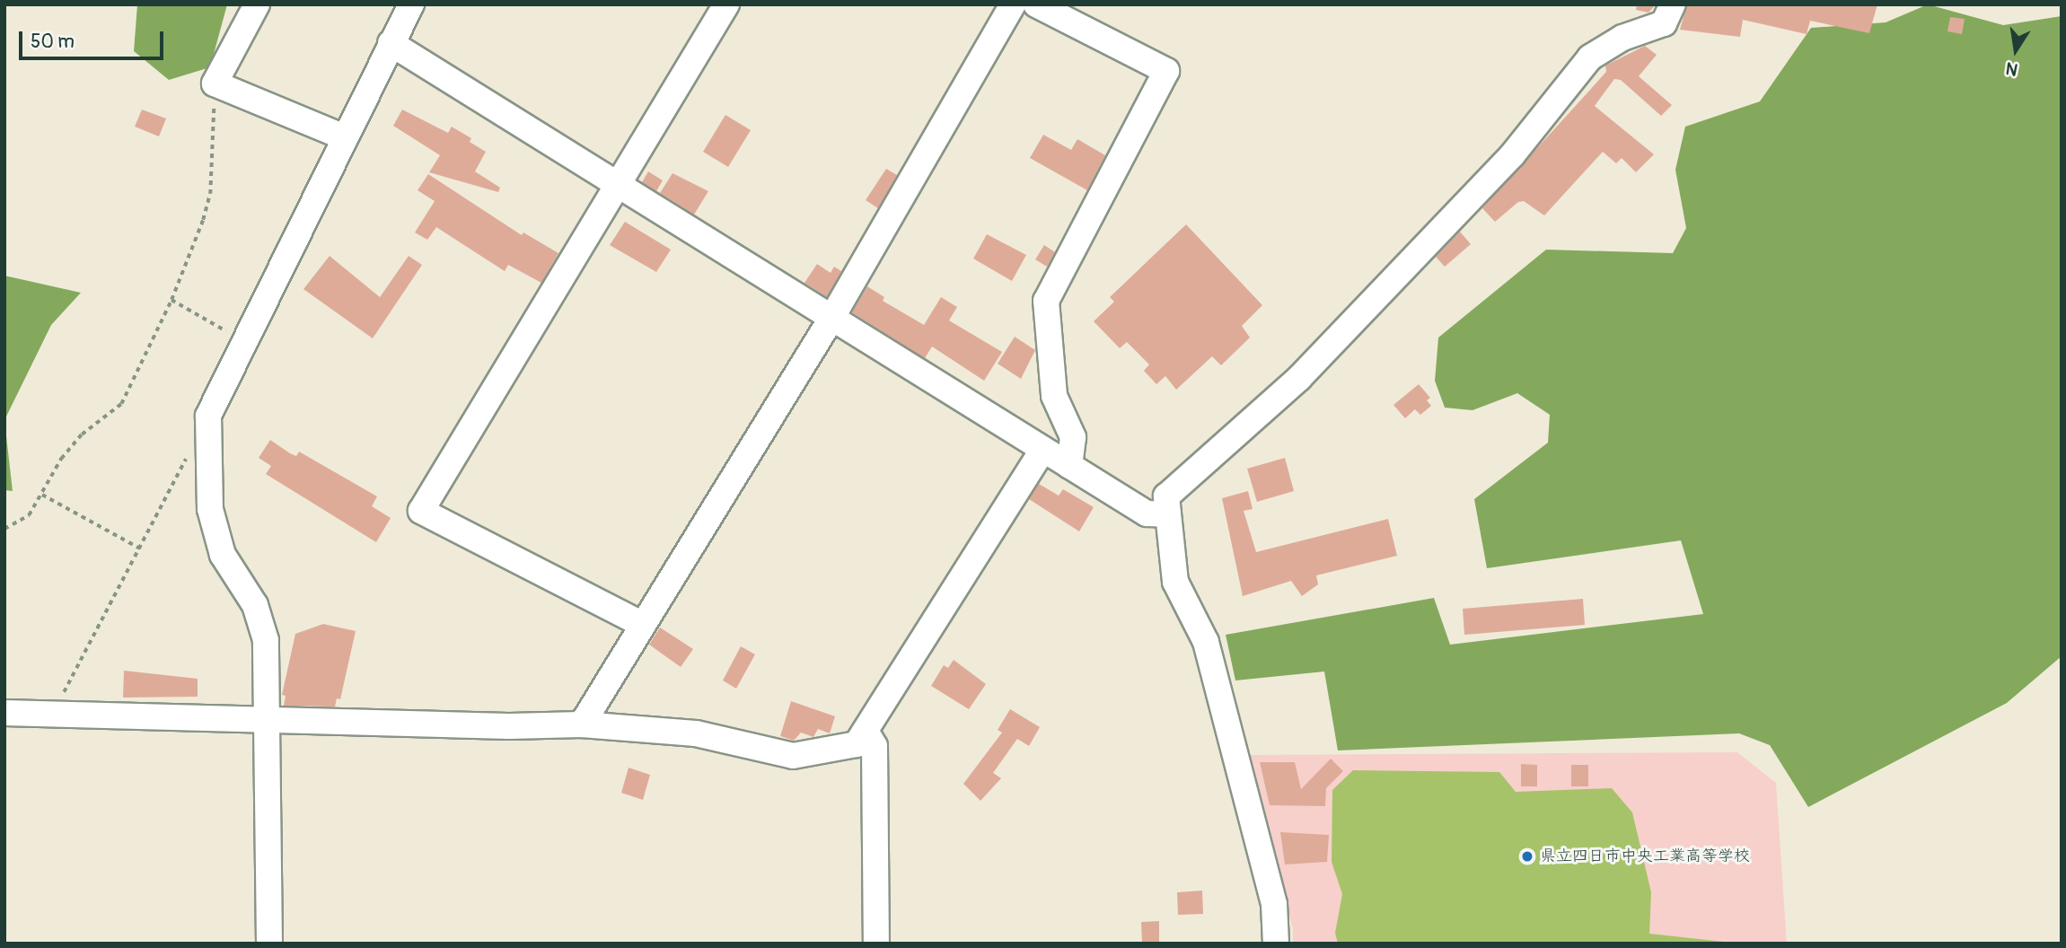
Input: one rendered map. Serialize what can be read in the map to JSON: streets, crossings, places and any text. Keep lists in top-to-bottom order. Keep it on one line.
{"places":["県立四日市中央工業高等学校"],"scale_bar":"50 m","north":"bottom"}
